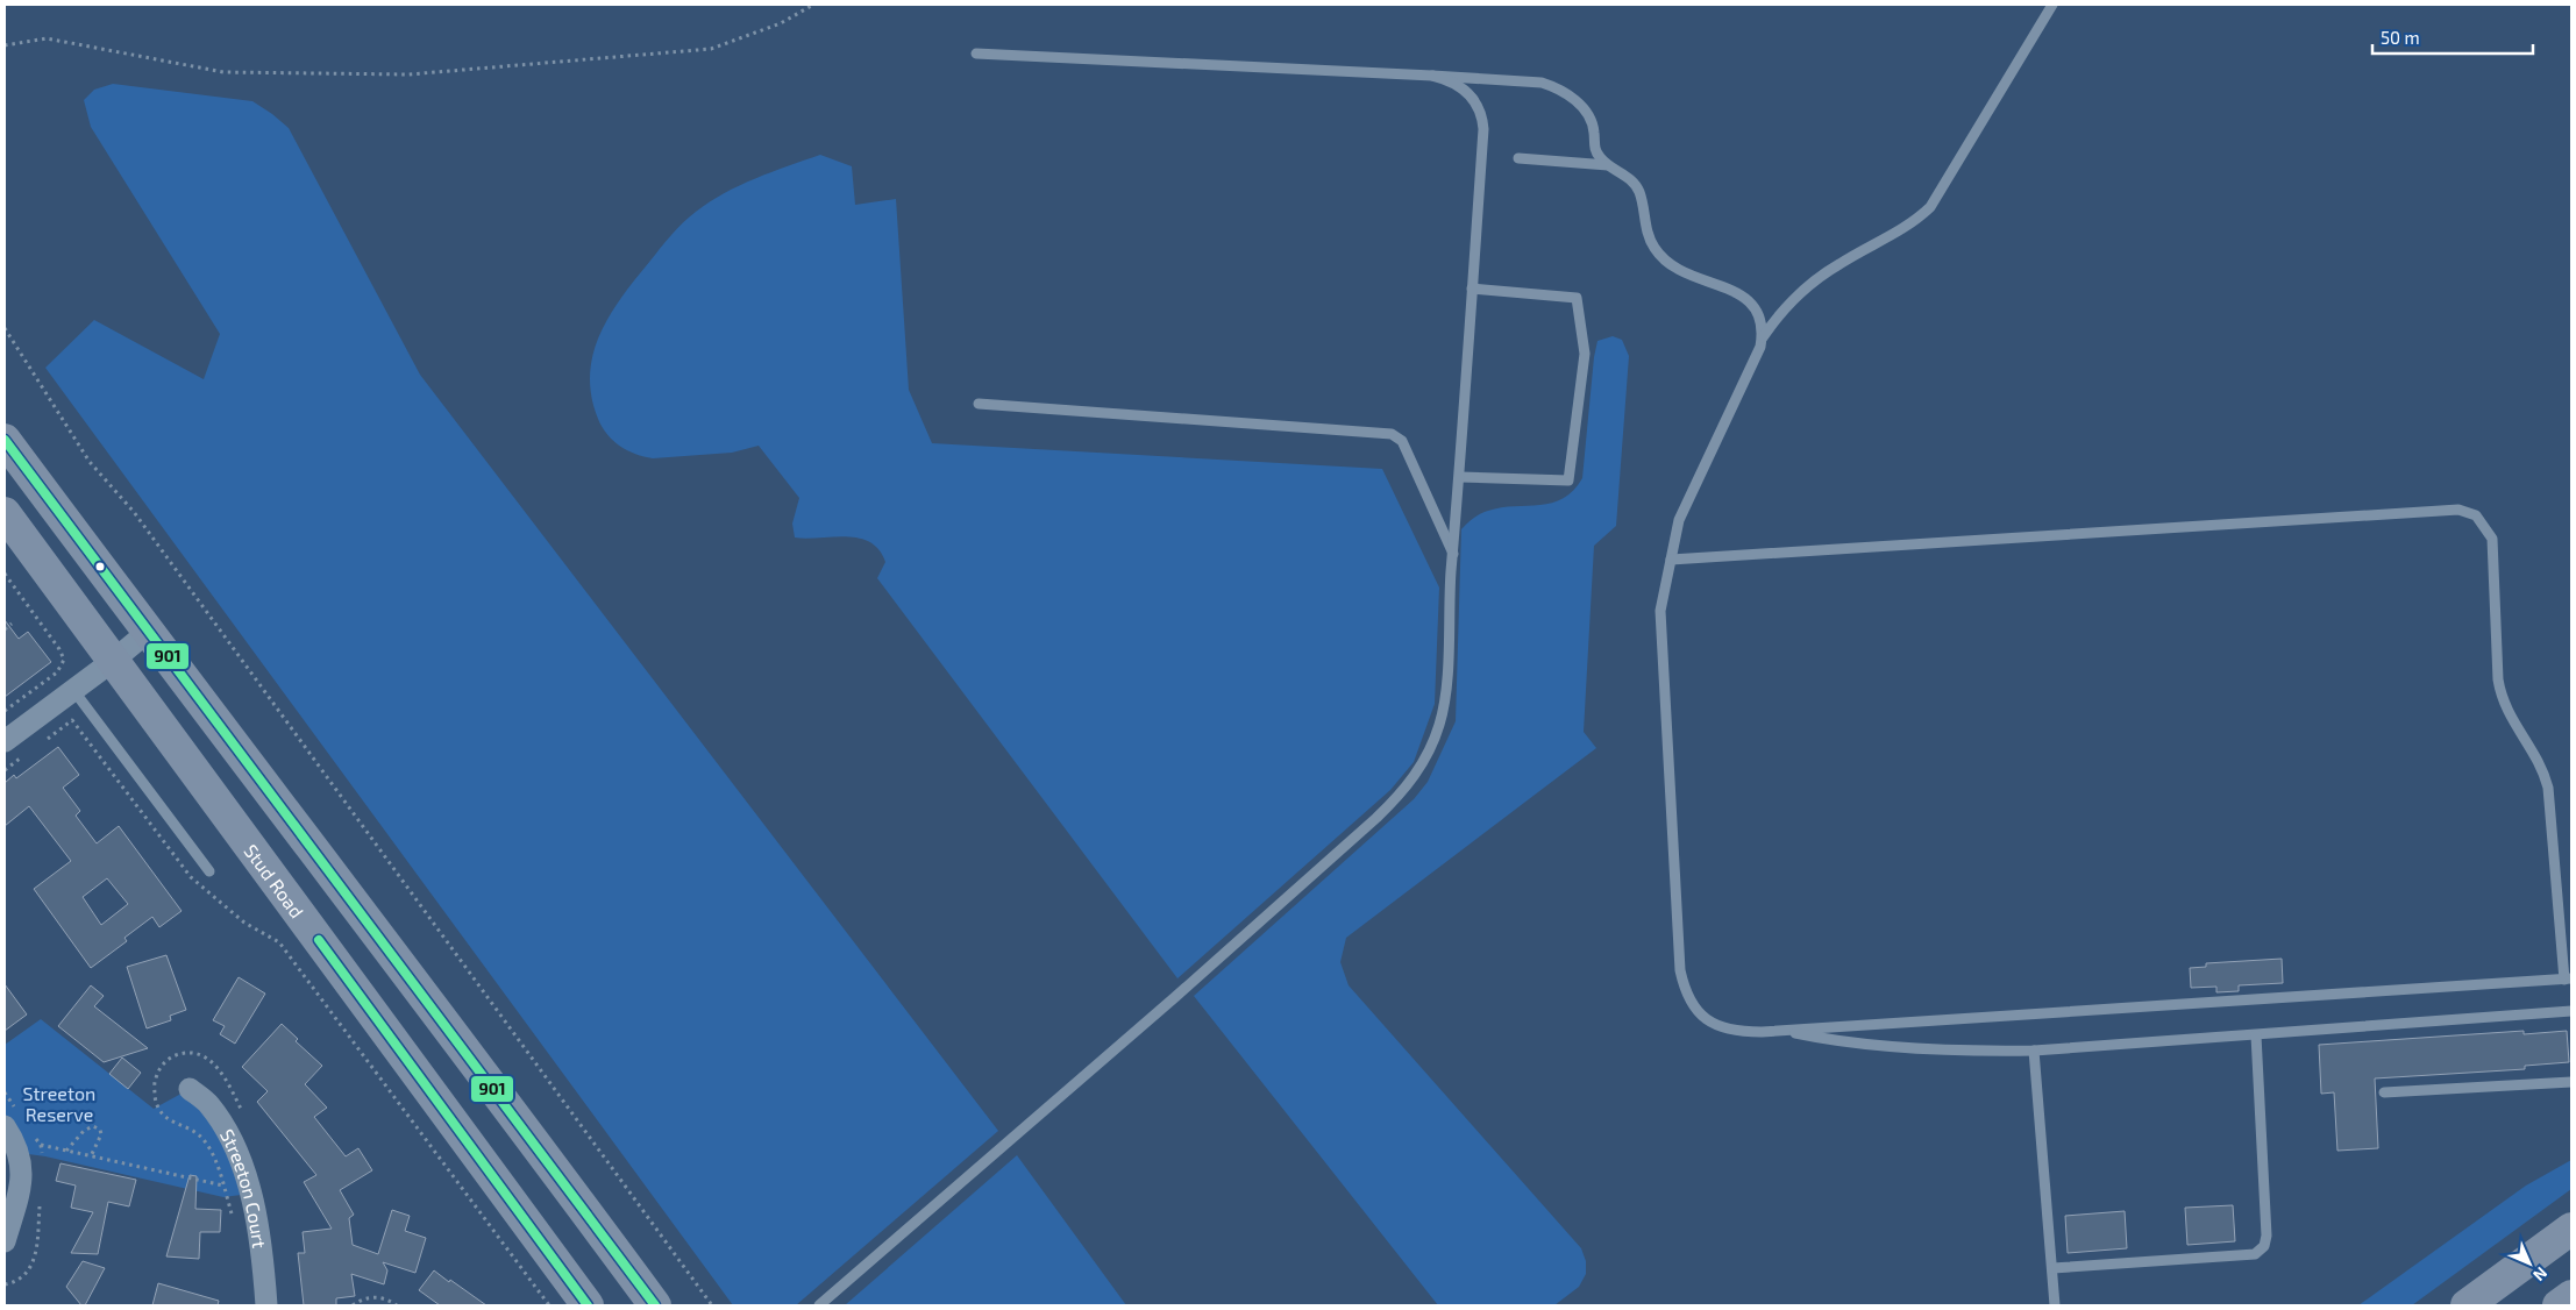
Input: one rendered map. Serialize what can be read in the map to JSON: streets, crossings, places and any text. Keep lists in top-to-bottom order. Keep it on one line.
{"streets":{"highway":["Stud Road"],"street":["Streeton Court"]},"parks":["Streeton Reserve"],"lines":["transit line 901"],"scale_bar":"50 m","north":"bottom right"}
